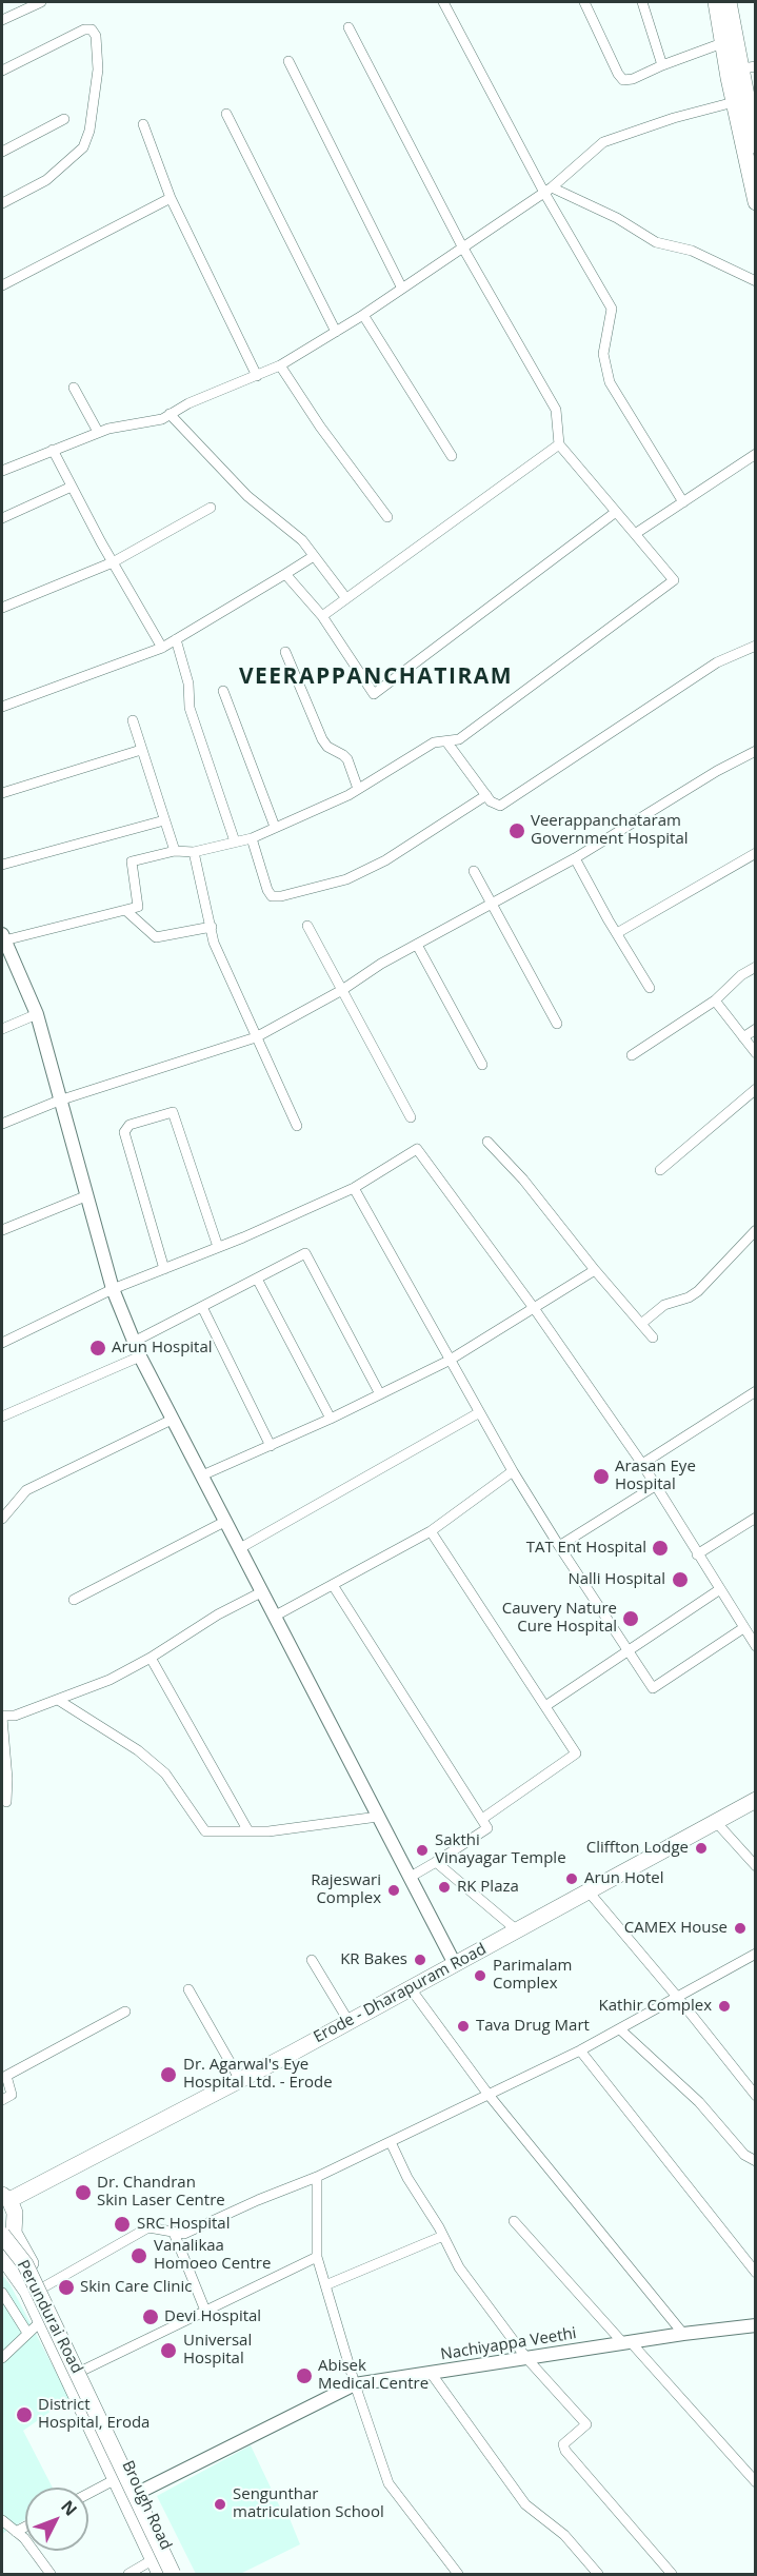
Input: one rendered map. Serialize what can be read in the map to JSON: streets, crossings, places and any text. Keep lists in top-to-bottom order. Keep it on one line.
{"streets":{"main road":["Erode - Dharapuram Road","Perundurai Road","Brough Road"],"street":["Nachiyappa Veethi"]},"crossings":[["Erode - Dharapuram Road","Perundurai Road"],["Erode - Dharapuram Road","Brough Road"],["Perundurai Road","Brough Road"],["Nachiyappa Veethi","Brough Road"]],"districts":["VEERAPPANCHATIRAM"],"places":["Veerappanchataram Government Hospital","Arun Hospital","Arasan Eye Hospital","TAT Ent Hospital","Nalli Hospital","Cauvery Nature Cure Hospital","Cliffton Lodge","Sakthi Vinayagar Temple","Arun Hotel","RK Plaza","Rajeswari Complex","CAMEX House","KR Bakes","Parimalam Complex","Kathir Complex","Tava Drug Mart","Dr. Agarwal's Eye Hospital Ltd. - Erode","Dr. Chandran Skin Laser Centre","SRC Hospital","Vanalikaa Homoeo Centre","Skin Care Clinic","Devi Hospital","Universal Hospital","Abisek Medical Centre","District Hospital, Eroda","Sengunthar matriculation School"],"north":"top right"}
